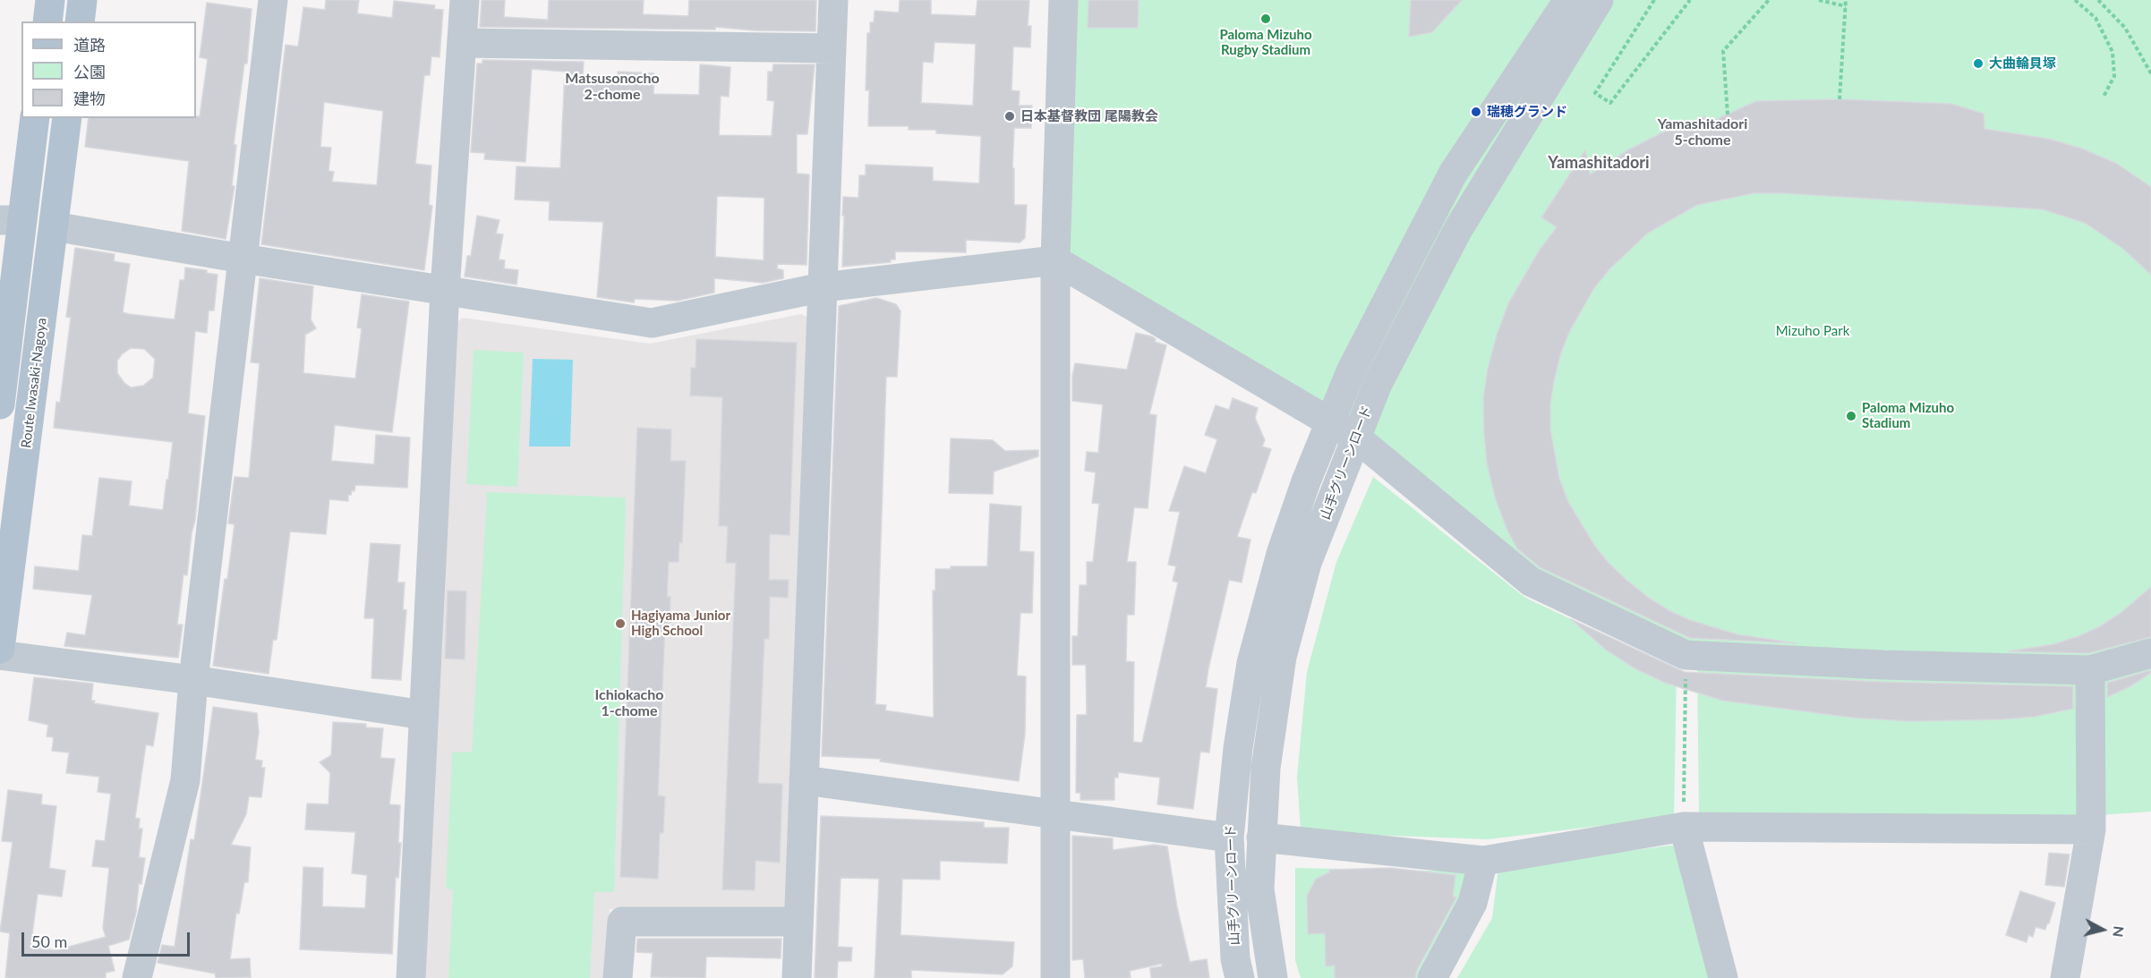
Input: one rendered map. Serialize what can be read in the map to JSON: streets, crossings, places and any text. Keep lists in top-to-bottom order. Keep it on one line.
{"streets":{"main road":["Route Iwasaki-Nagoya"],"street":["山手グリーンロード"]},"districts":["Matsusonocho 2-chome","Yamashitadori 5-chome","Yamashitadori","Ichiokacho 1-chome"],"parks":["Mizuho Park"],"places":["Paloma Mizuho Rugby Stadium","大曲輪貝塚","瑞穂グランド","日本基督教団 尾陽教会","Paloma Mizuho Stadium","Hagiyama Junior High School"],"legend":["道路","公園","建物"],"scale_bar":"50 m","north":"right"}
